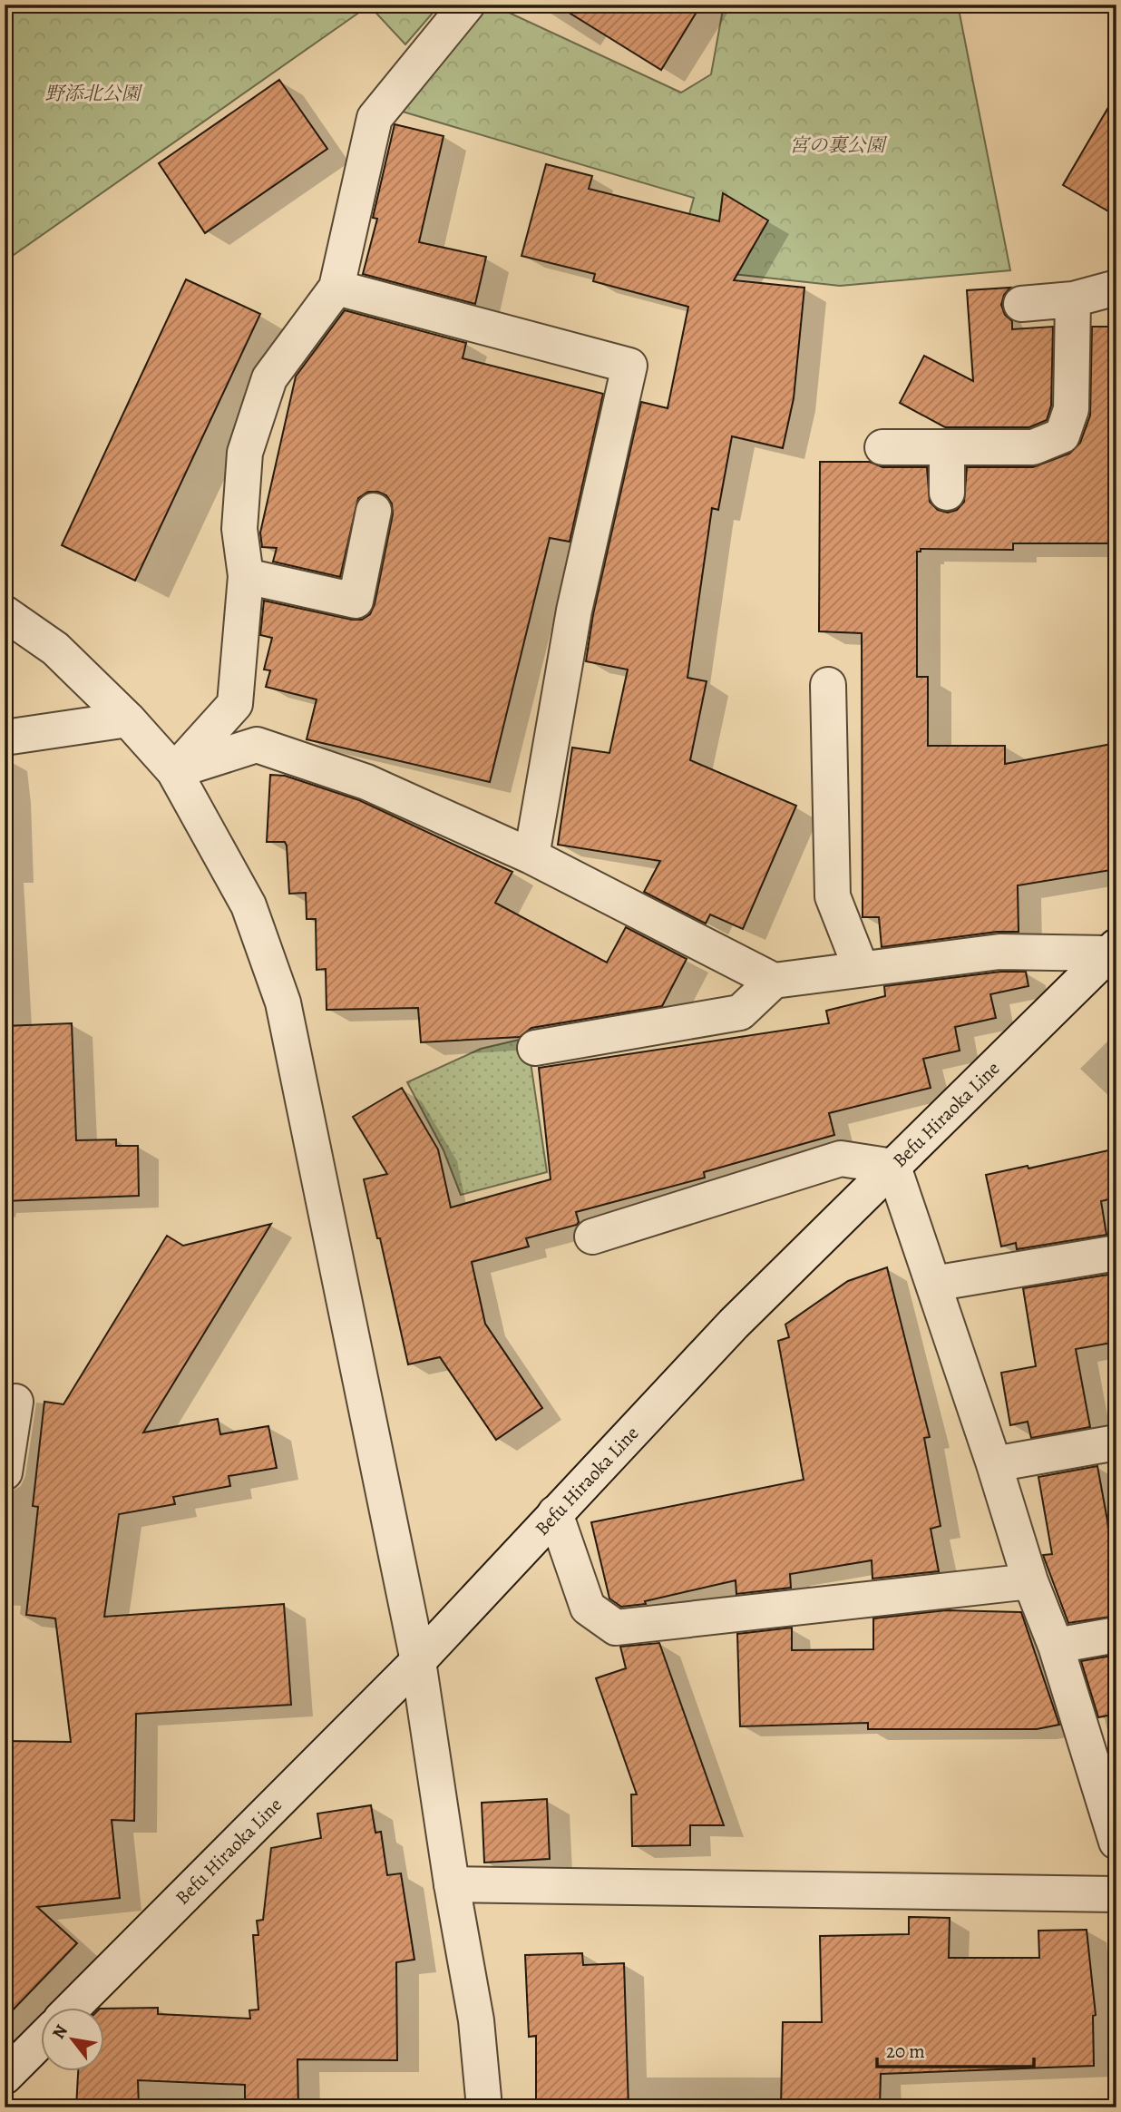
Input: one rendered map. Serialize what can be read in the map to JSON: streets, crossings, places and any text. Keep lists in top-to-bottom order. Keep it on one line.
{"streets":{"street":["Befu Hiraoka Line"]},"parks":["野添北公園","宮の裏公園"],"scale_bar":"20 m","north":"top left"}
